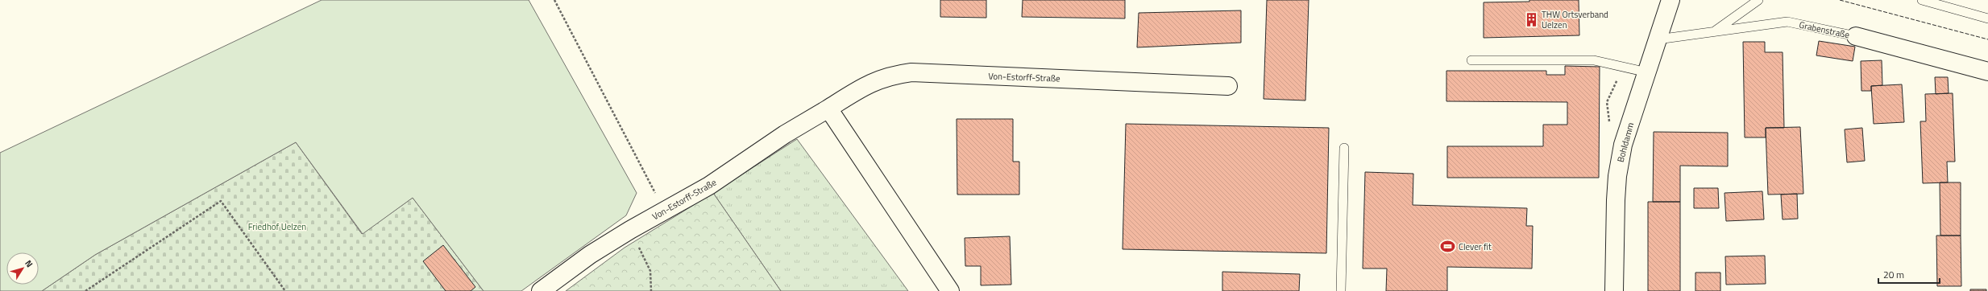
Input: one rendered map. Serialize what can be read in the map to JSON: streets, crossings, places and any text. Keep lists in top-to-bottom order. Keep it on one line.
{"streets":{"street":["Grabenstraße","Von-Estorff-Straße","Bohldamm"]},"crossings":[["Grabenstraße","Bohldamm"]],"parks":["Friedhof Uelzen"],"places":{"building":["THW Ortsverband Uelzen"],"sports":["Clever fit"]},"scale_bar":"20 m","north":"top right"}
